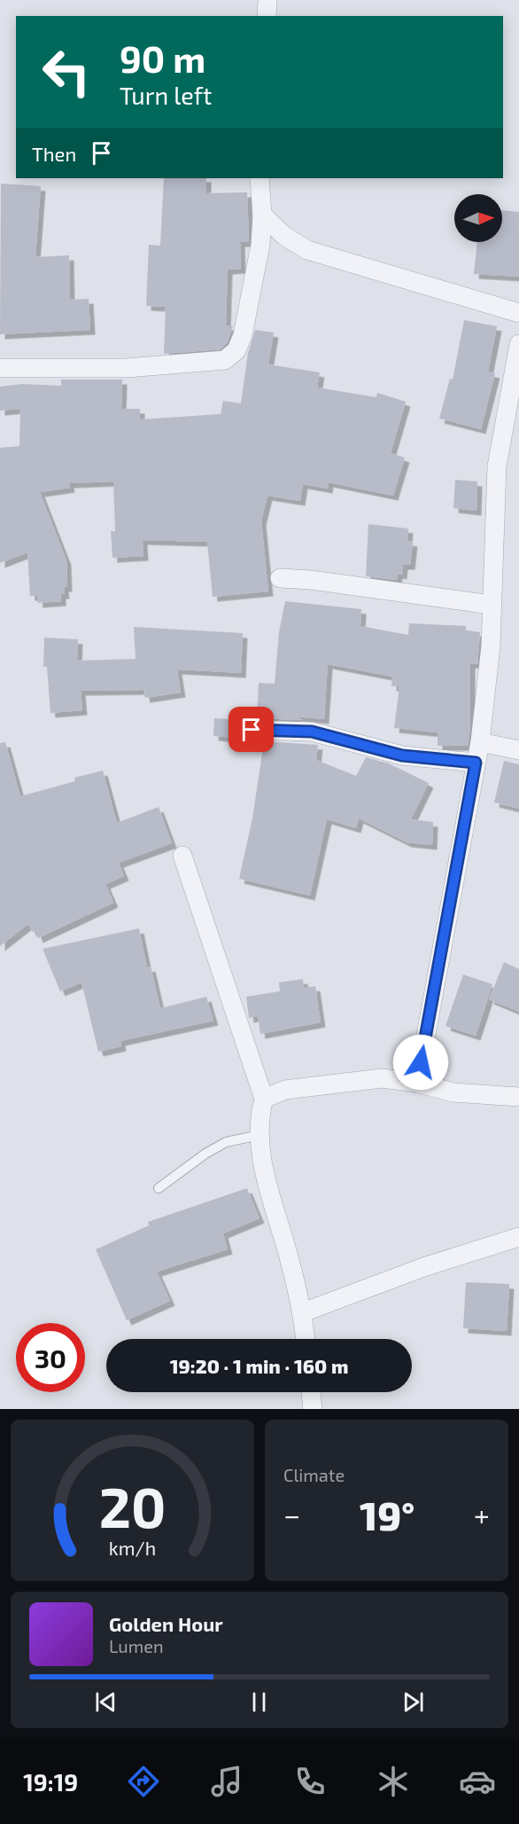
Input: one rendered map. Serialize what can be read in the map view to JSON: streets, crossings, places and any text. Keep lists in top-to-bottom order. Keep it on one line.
{"north":"right","page":{"turn":["90 m","Turn left"],"then":"Then","limit":"30","trip":"19:20 · 1 min · 160 m","tile":"Climate","heat":["−","19°","+"],"song":["Golden Hour","Lumen"],"tabs":"19:19","gauge":["20","km/h"]}}
